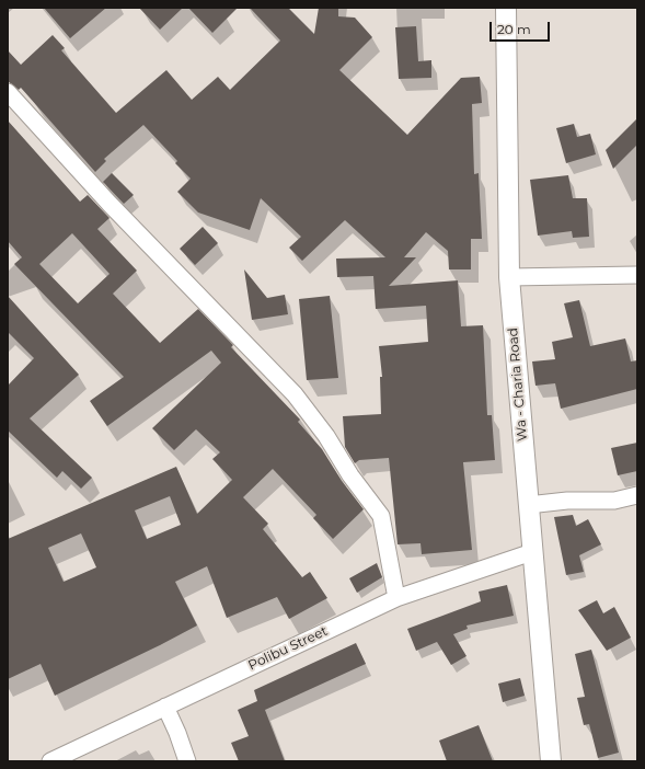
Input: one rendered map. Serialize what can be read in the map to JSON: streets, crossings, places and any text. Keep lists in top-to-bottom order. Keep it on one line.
{"streets":{"street":["Wa - Charia Road","Polibu Street"]},"crossings":[["Wa - Charia Road","Polibu Street"]],"scale_bar":"20 m"}
